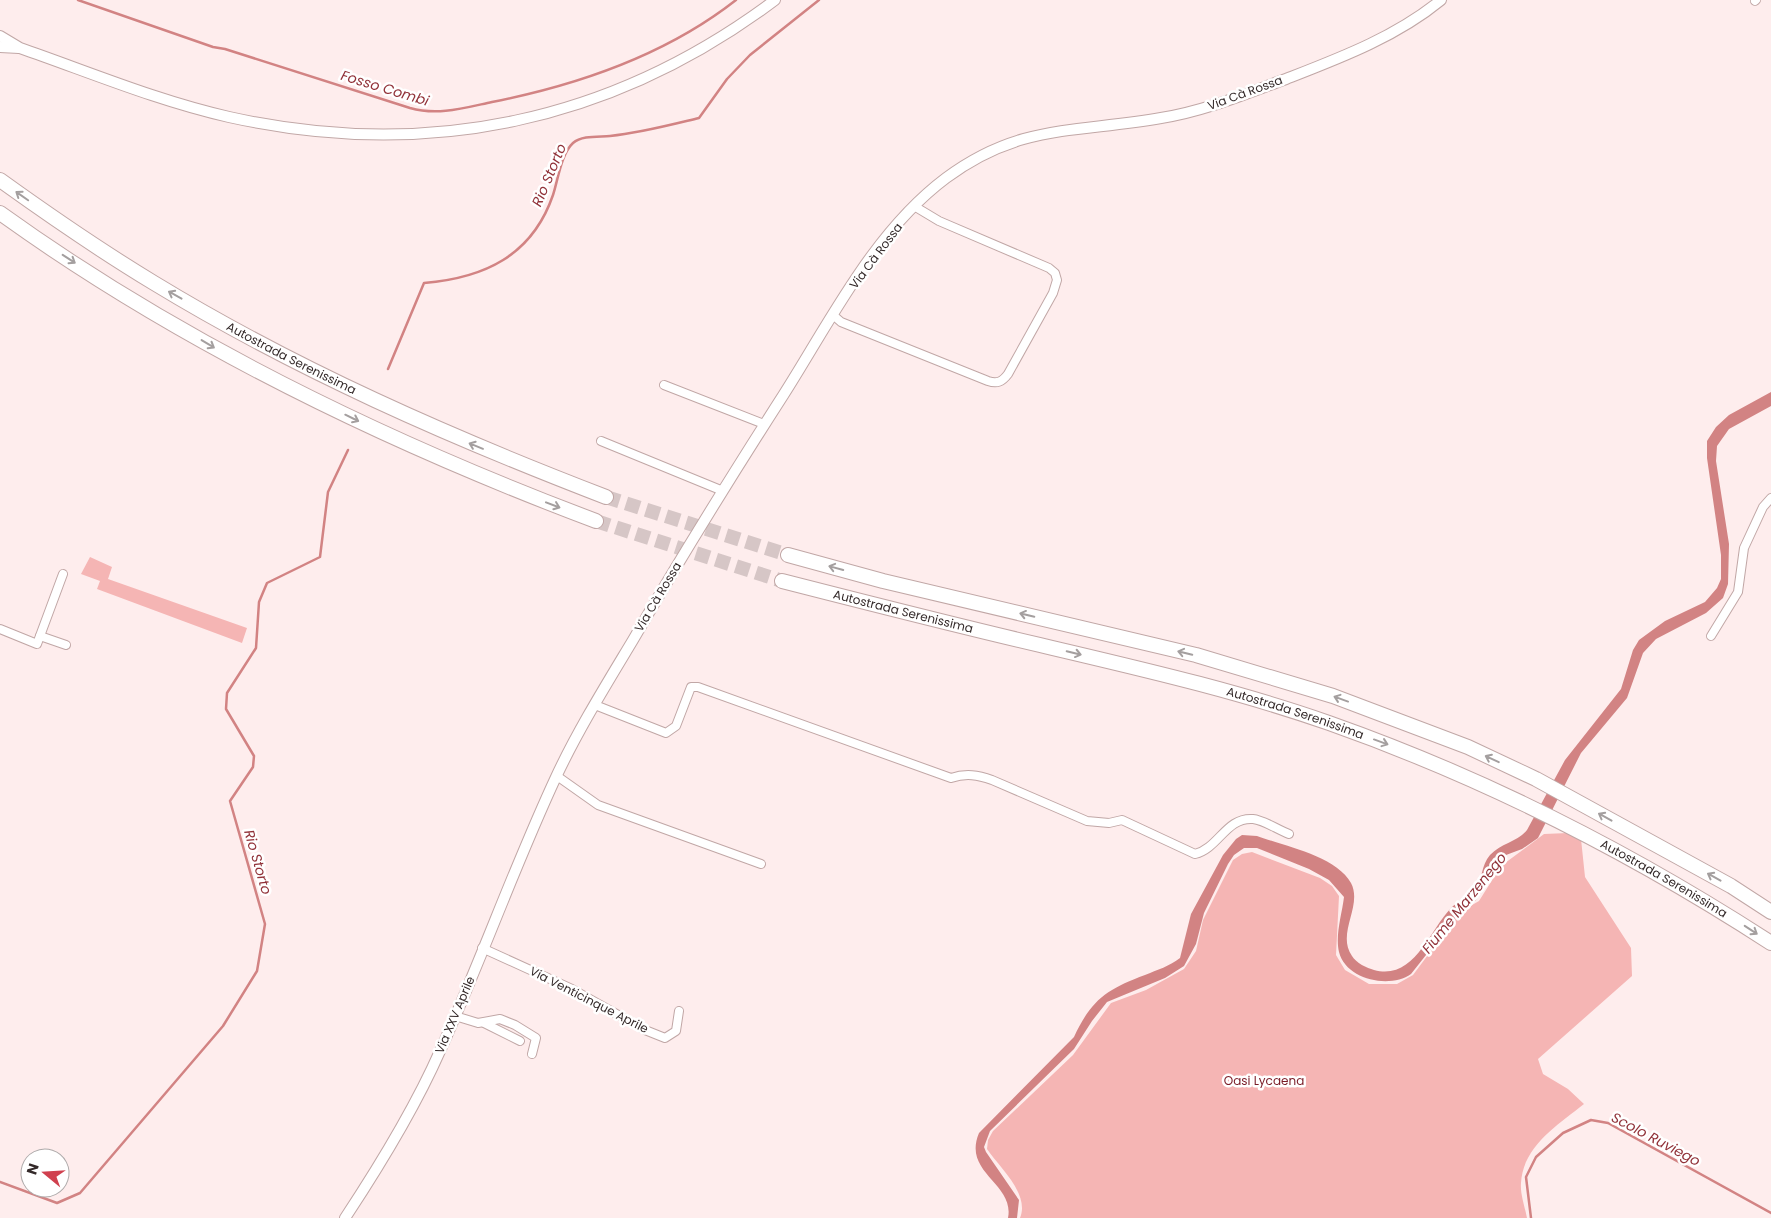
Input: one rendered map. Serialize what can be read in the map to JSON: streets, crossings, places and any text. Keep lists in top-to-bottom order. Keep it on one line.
{"streets":{"highway":["Autostrada Serenissima"],"main road":["Via Cà Rossa","Via XXV Aprile"],"street":["Via Venticinque Aprile"]},"crossings":[["Via Cà Rossa","Via XXV Aprile"],["Via Venticinque Aprile","Via XXV Aprile"]],"water":["Fosso Combi","Rio Storto","Fiume Marzenego","Scolo Ruviego"],"parks":["Oasi Lycaena"],"north":"left"}
